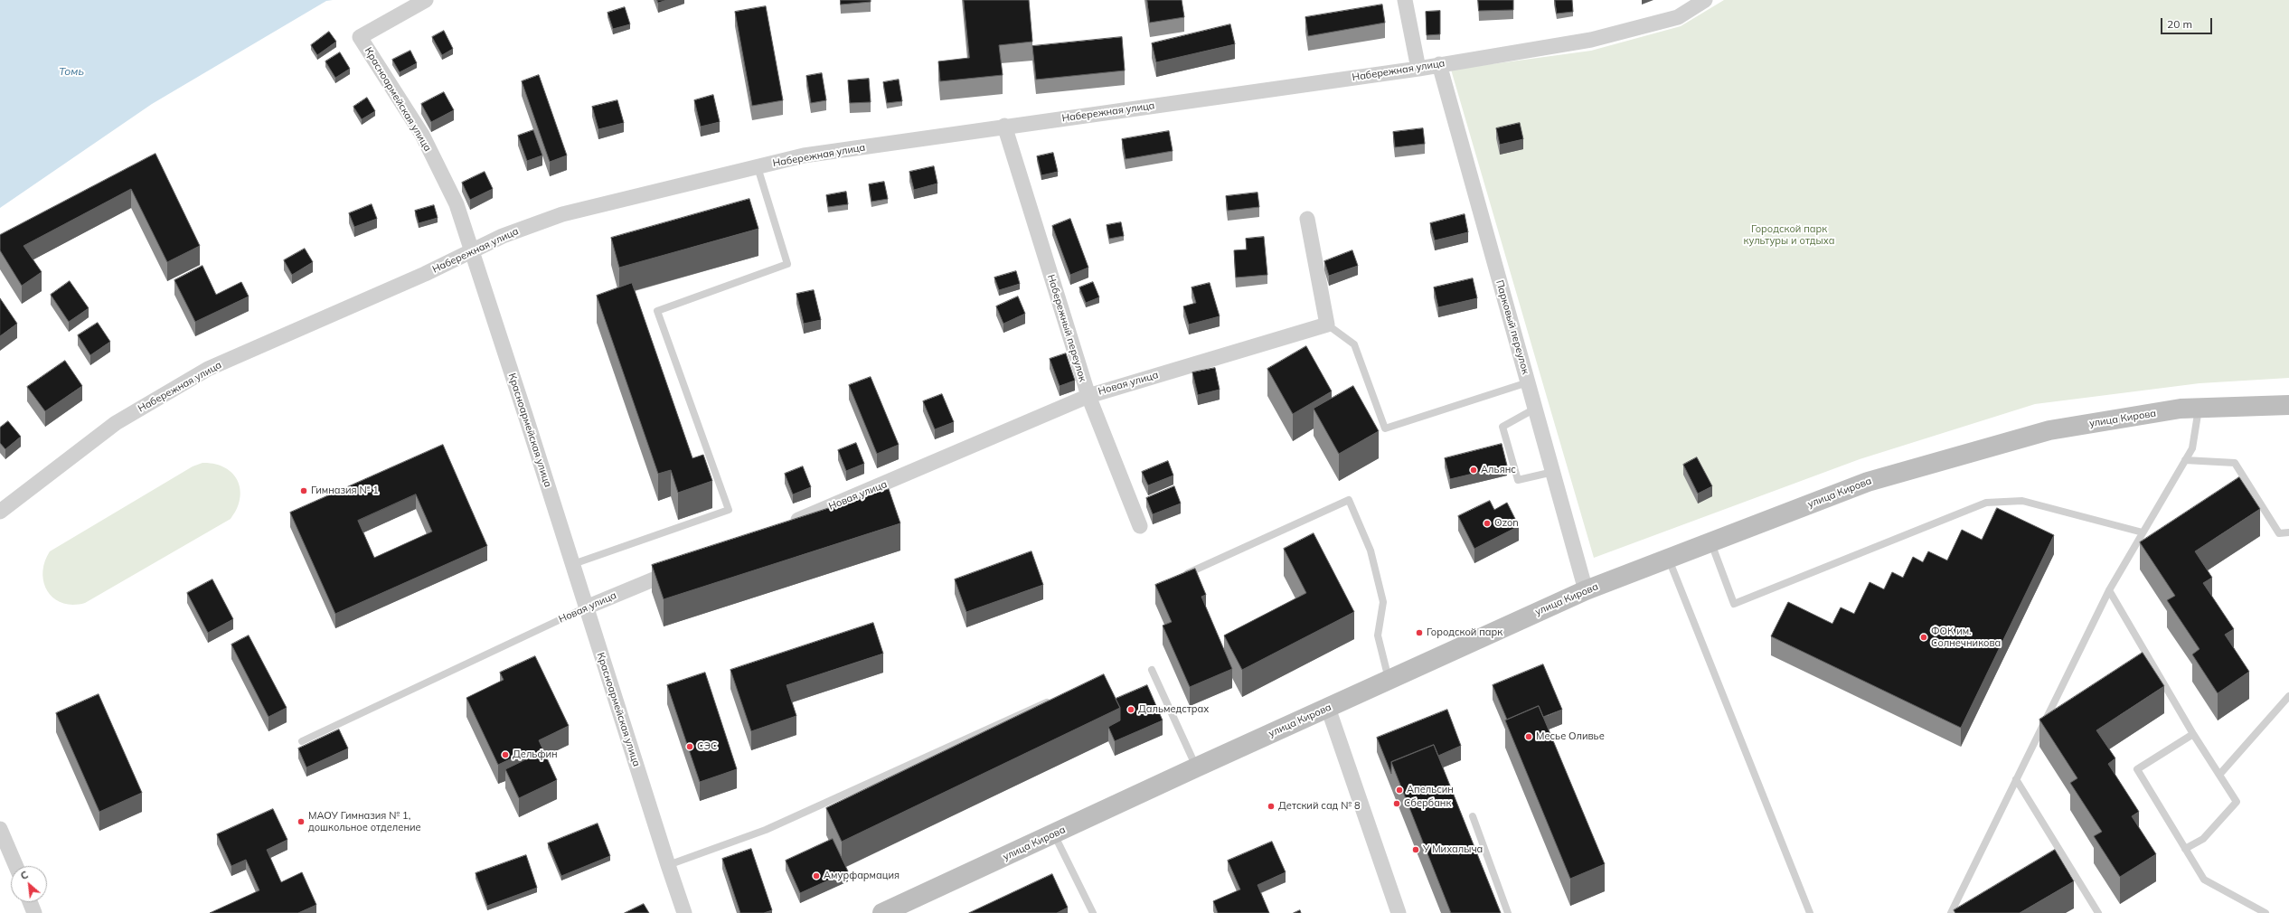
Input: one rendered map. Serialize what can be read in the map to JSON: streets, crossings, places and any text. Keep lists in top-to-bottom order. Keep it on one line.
{"streets":{"main road":["улица Кирова"],"street":["Набережная улица","Красноармейская улица","Парковый переулок","Набережный переулок","Новая улица"]},"crossings":[["Набережная улица","Красноармейская улица"],["Набережная улица","Парковый переулок"],["Набережная улица","Набережный переулок"],["Красноармейская улица","Новая улица"],["Парковый переулок","улица Кирова"],["Набережный переулок","Новая улица"]],"water":["Томь"],"parks":["Городской парк культуры и отдыха"],"places":["Альянс","Гимназия № 1","Ozon","Городской парк","ФОК им. Солнечникова","Дальмедстрах","Месье Оливье","СЭС","Дельфин","Апельсин","Сбербанк","Детский сад № 8","МАОУ Гимназия № 1, дошкольное отделение","У Михалыча","Амурфармация"],"scale_bar":"20 m","north":"top left"}
